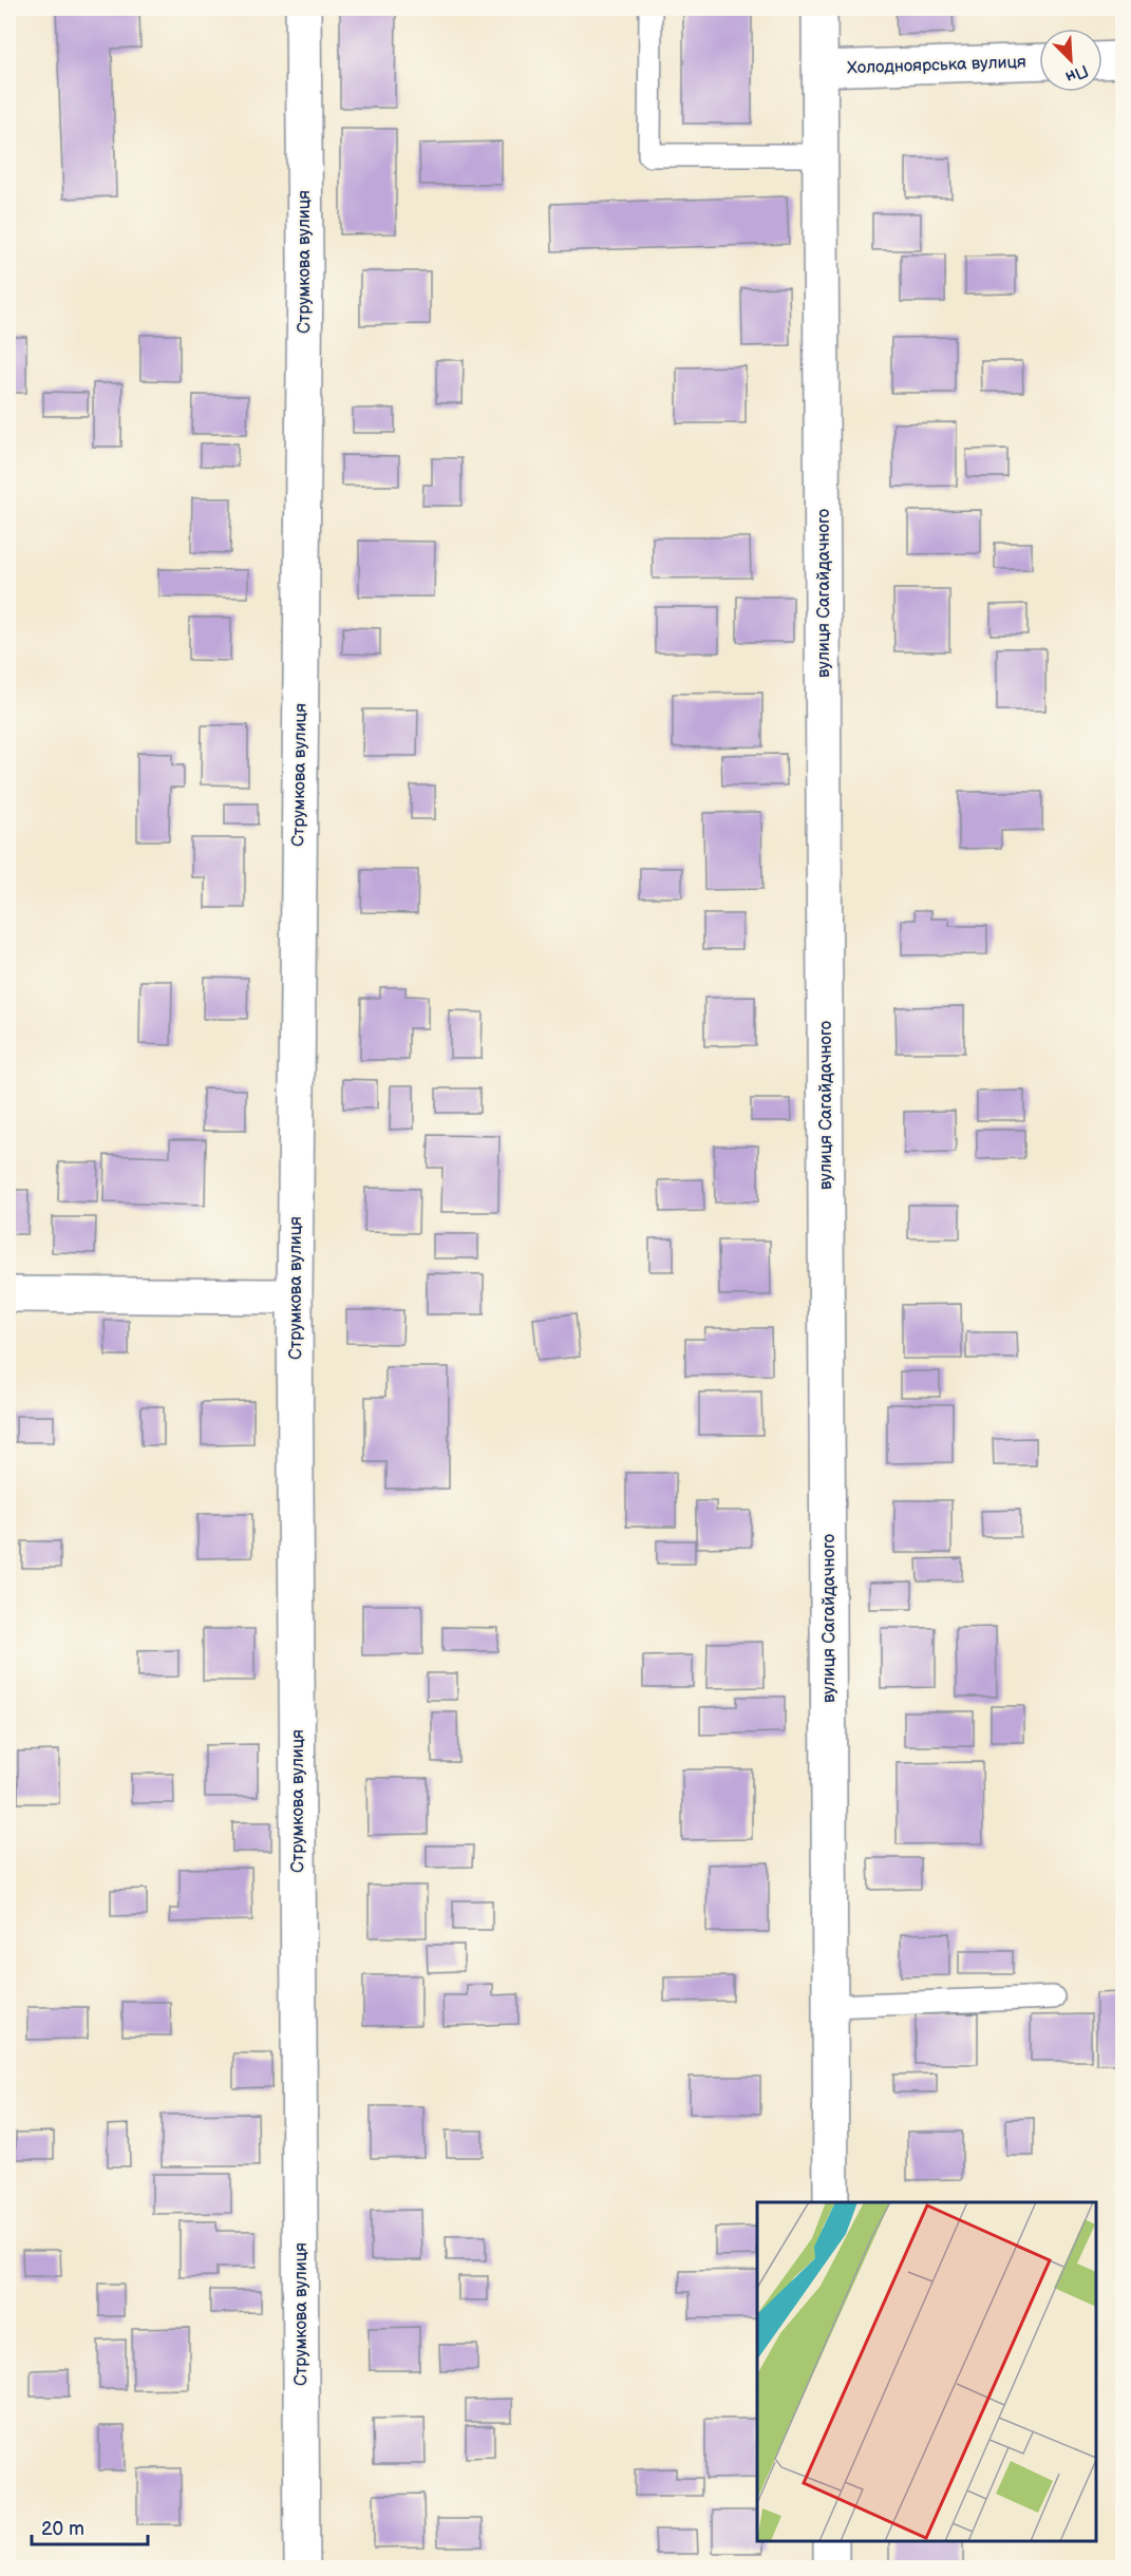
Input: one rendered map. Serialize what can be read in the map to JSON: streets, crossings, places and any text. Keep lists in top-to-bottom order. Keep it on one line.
{"streets":{"street":["Холодноярська вулиця","Струмкова вулиця","вулиця Сагайдачного"]},"crossings":[["Холодноярська вулиця","вулиця Сагайдачного"]],"scale_bar":"20 m","north":"bottom right"}
